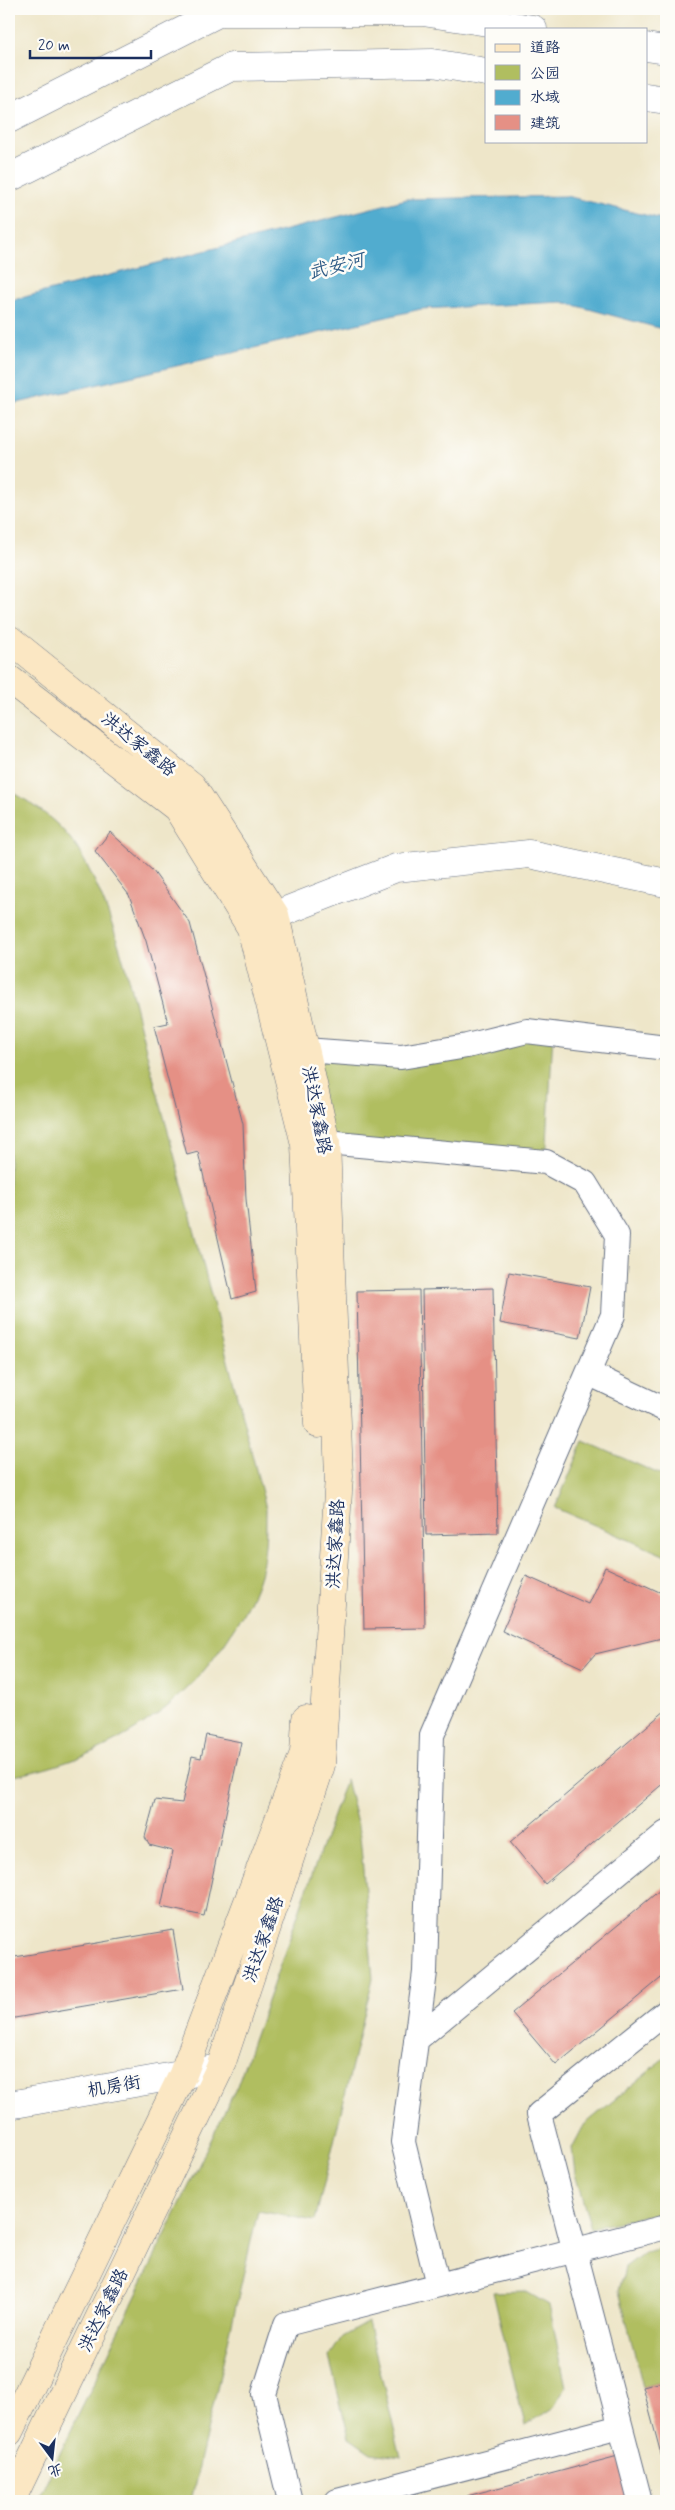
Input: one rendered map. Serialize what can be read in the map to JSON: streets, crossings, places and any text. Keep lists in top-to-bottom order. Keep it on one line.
{"streets":{"main road":["洪达家鑫路"],"street":["机房街"]},"crossings":[["洪达家鑫路","机房街"]],"water":["武安河"],"legend":["道路","公园","水域","建筑"],"scale_bar":"20 m","north":"bottom"}
